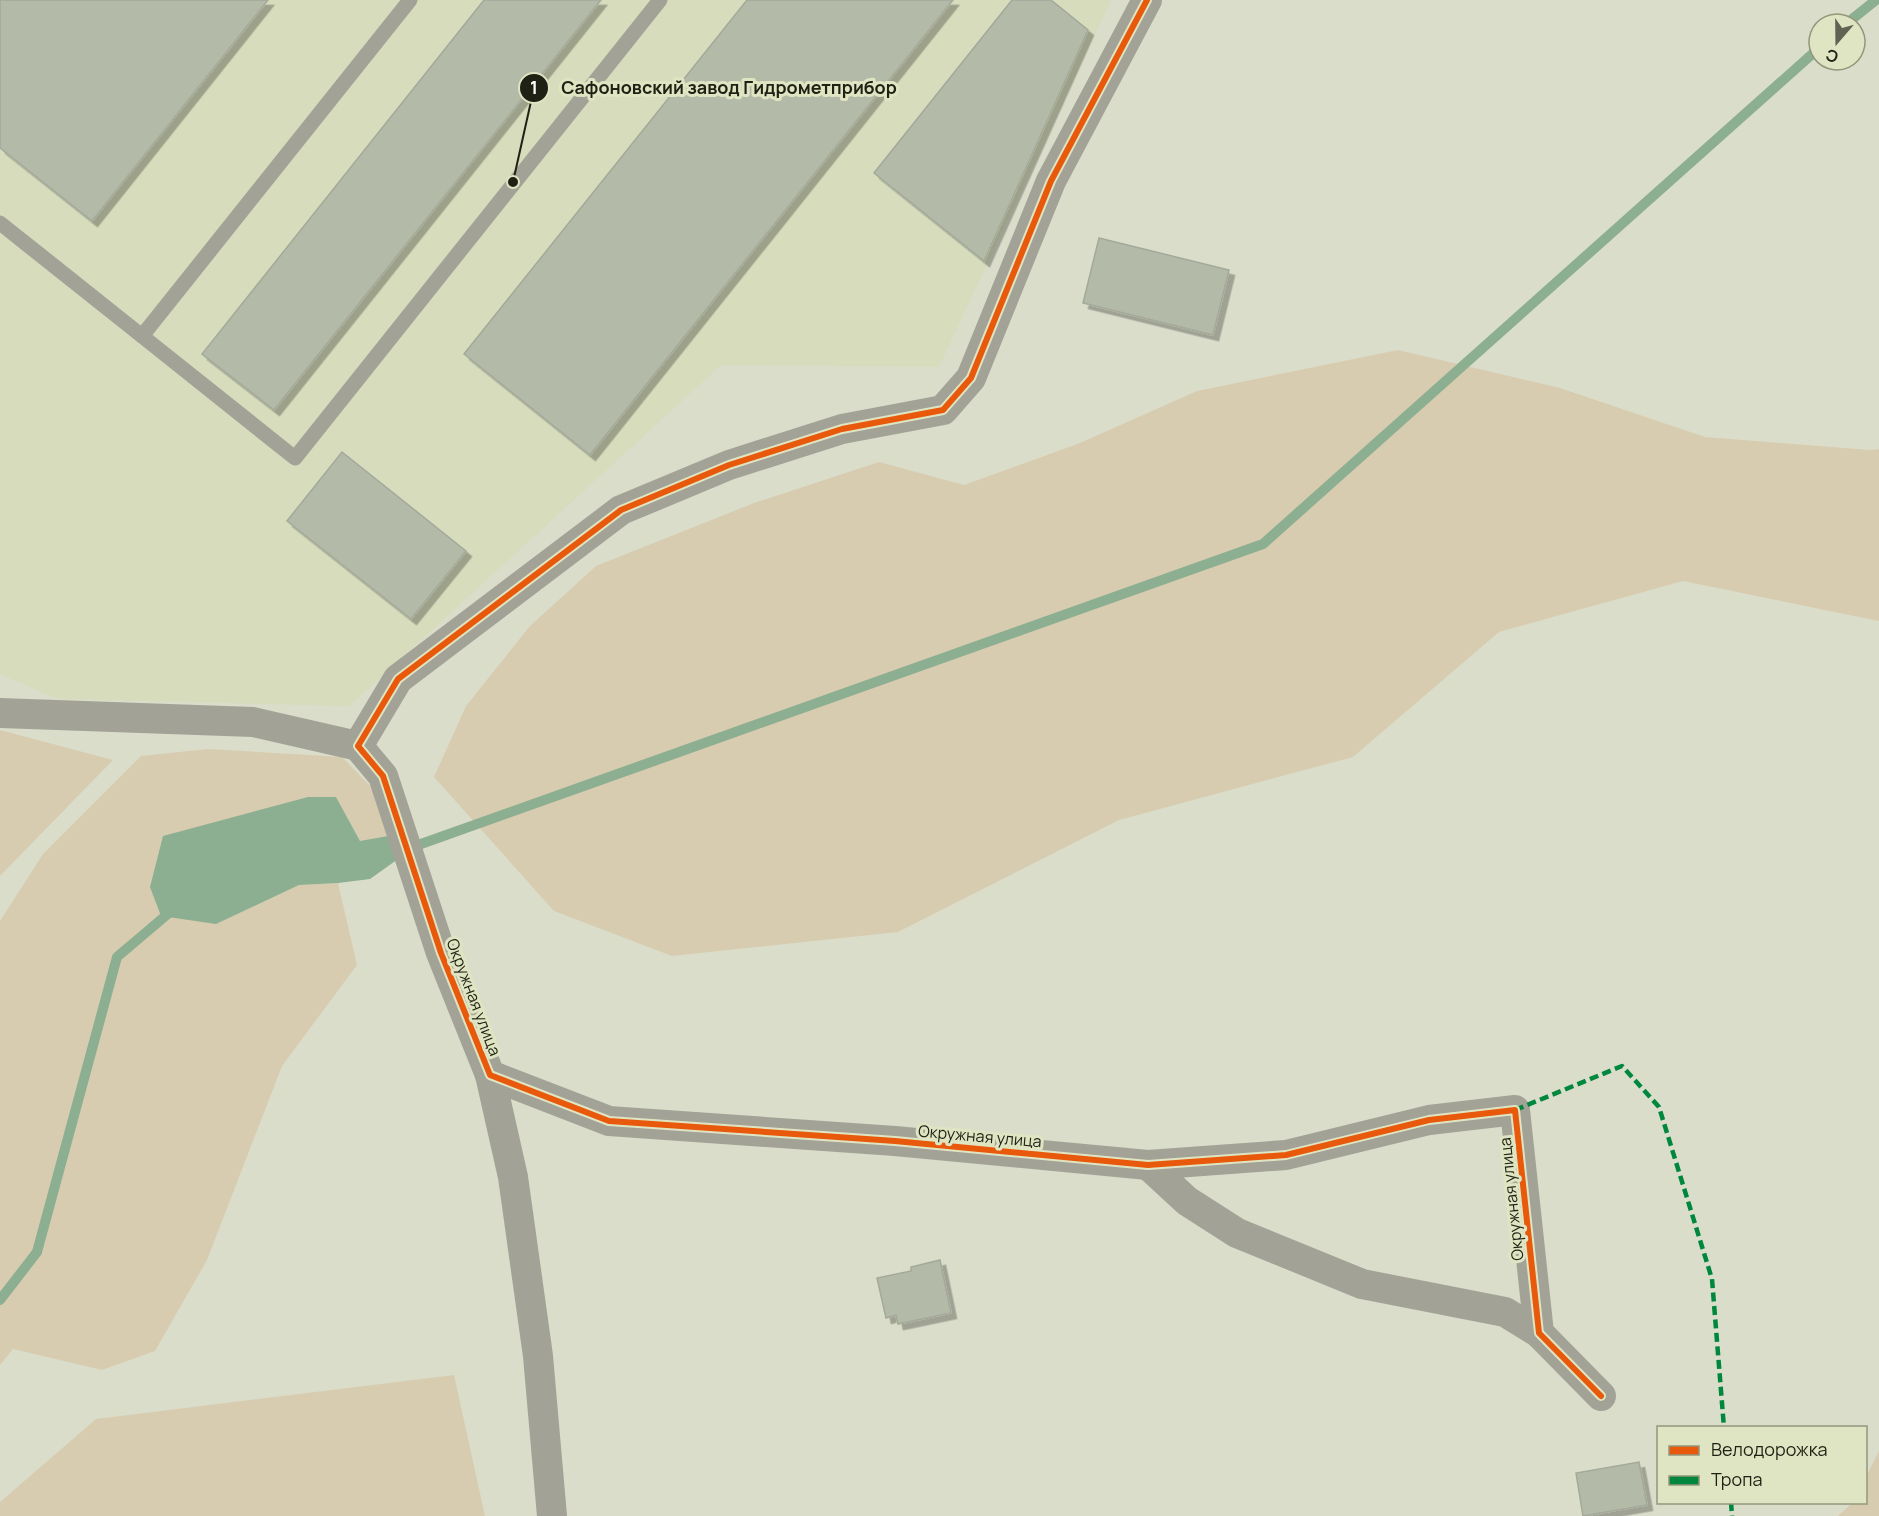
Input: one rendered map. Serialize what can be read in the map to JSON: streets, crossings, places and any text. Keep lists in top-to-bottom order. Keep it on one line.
{"streets":{"street":["Окружная улица"]},"places":["Сафоновский завод Гидрометприбор"],"legend":["Велодорожка","Тропа"],"north":"bottom"}
